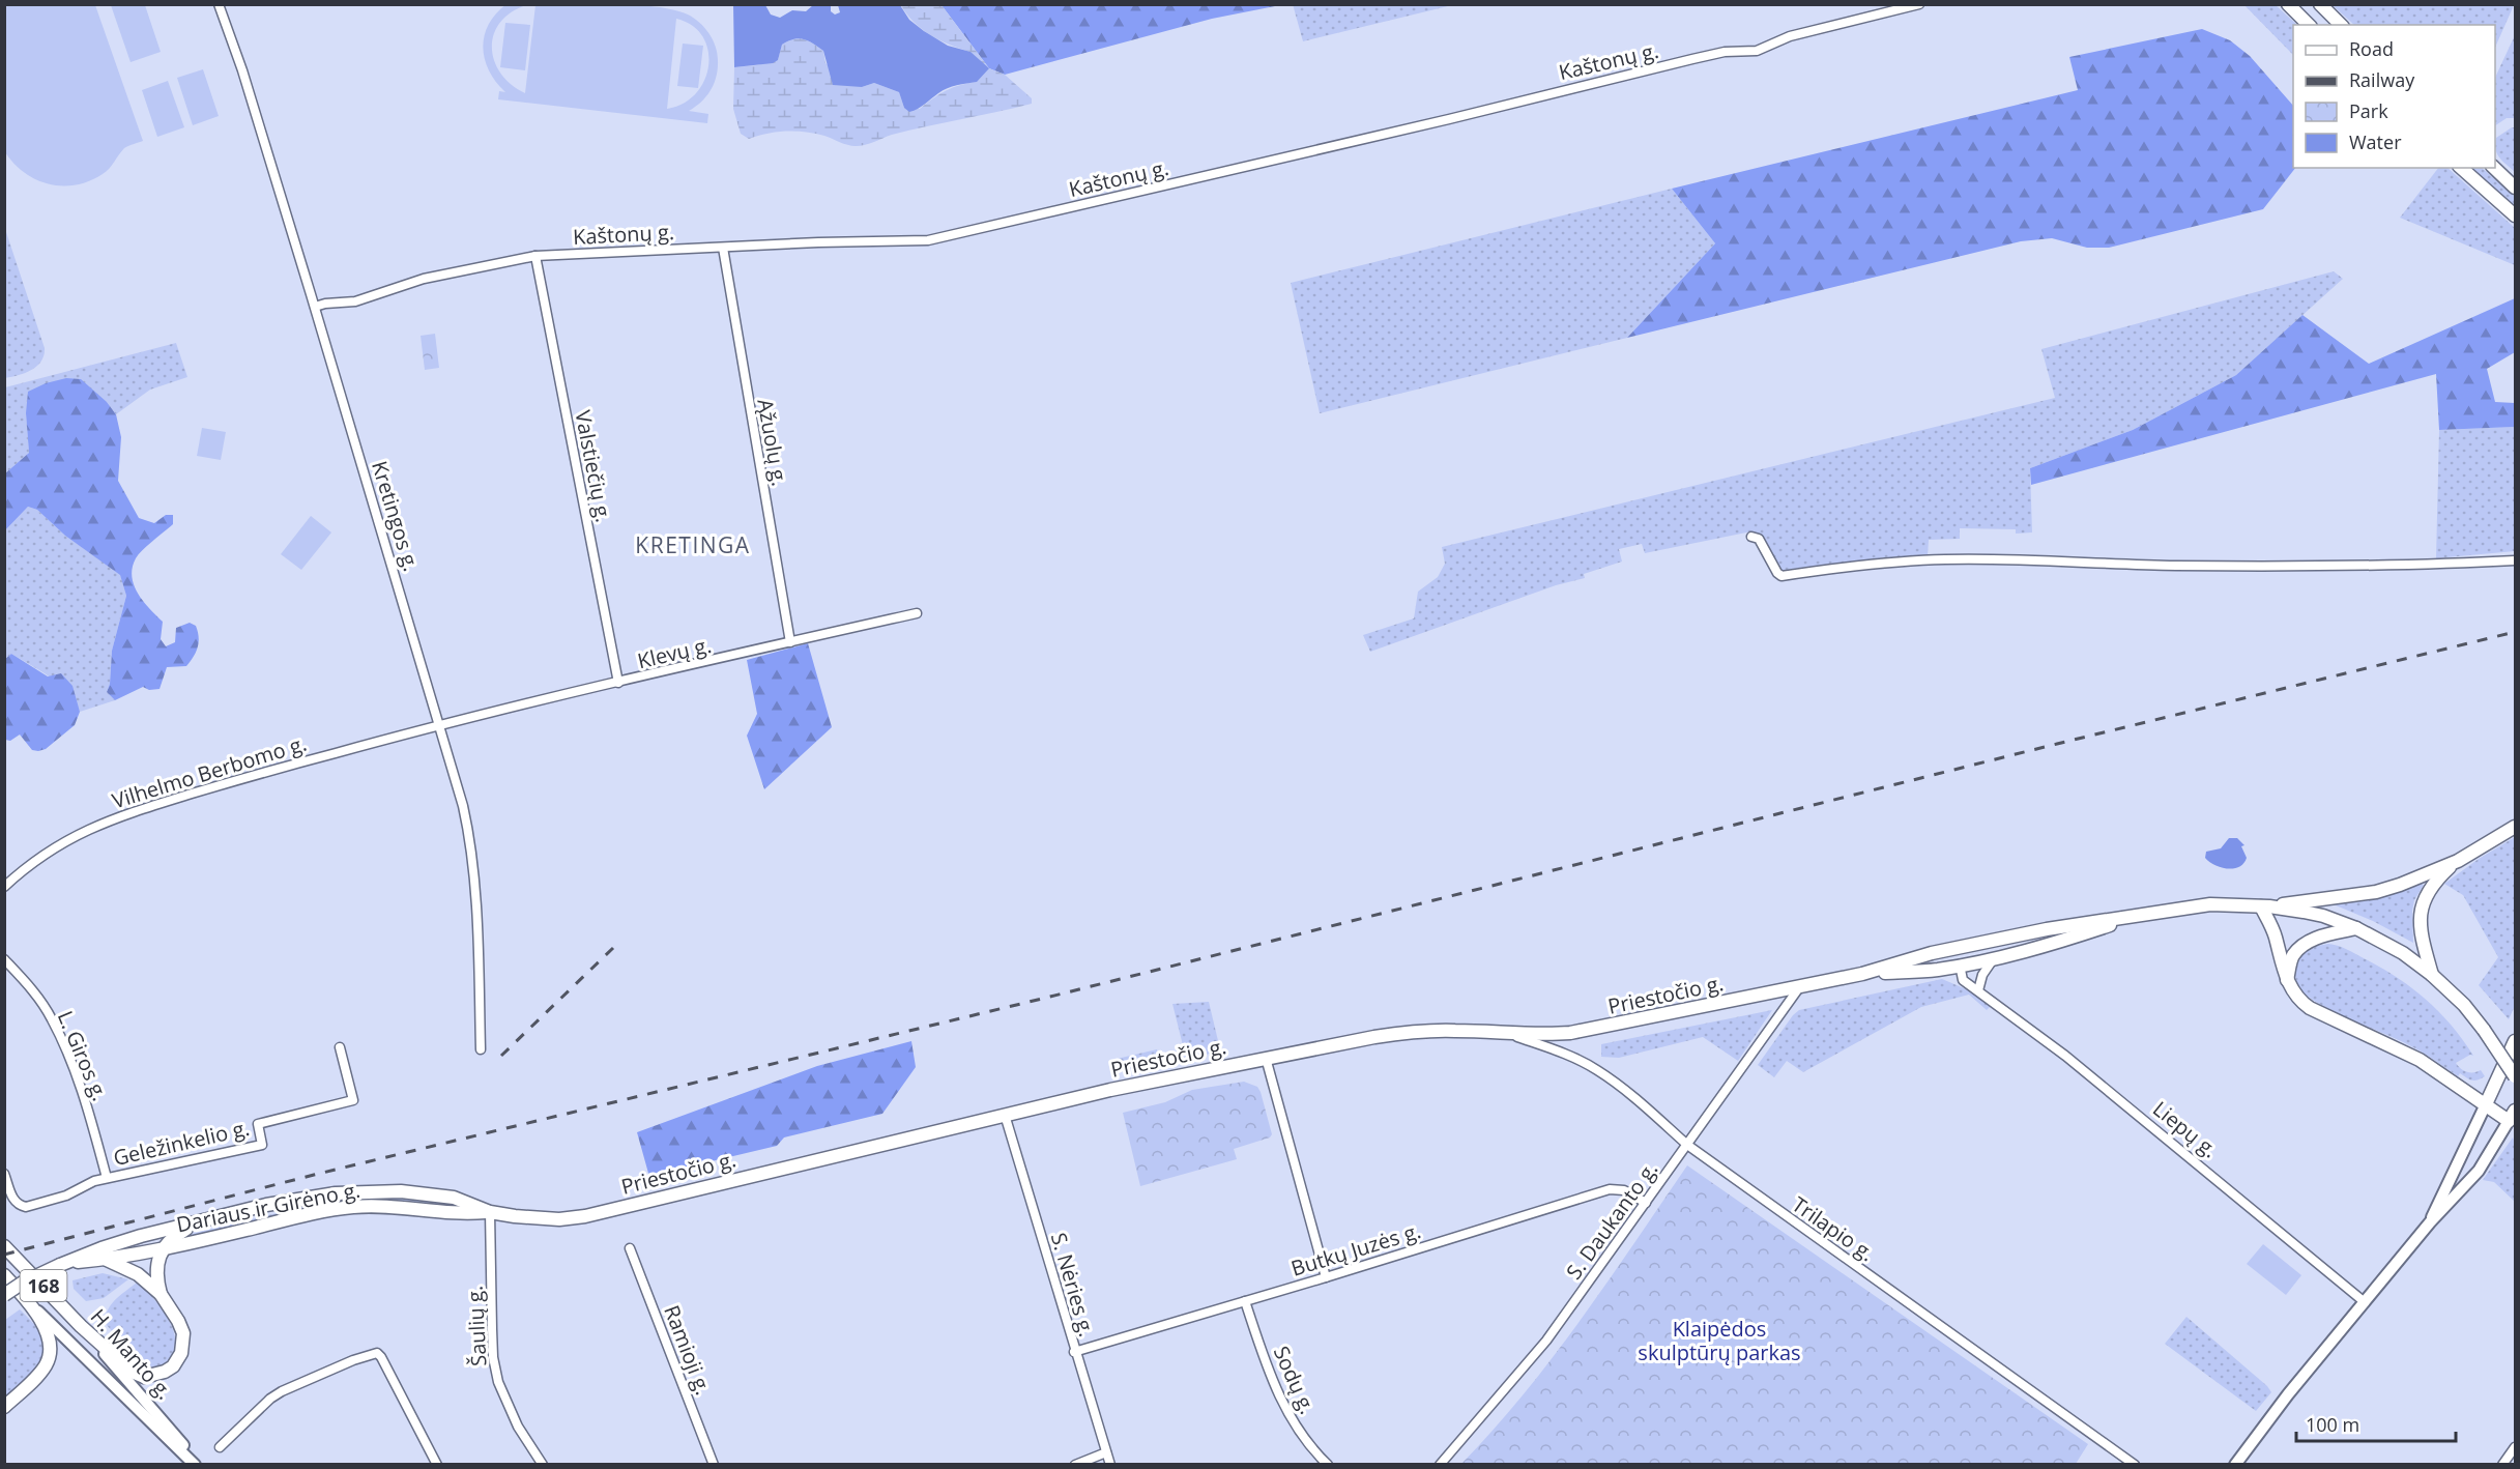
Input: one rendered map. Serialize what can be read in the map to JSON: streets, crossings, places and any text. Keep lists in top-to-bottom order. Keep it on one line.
{"streets":{"main road":["Priestočio g.","Dariaus ir Girėno g.","168","H. Manto g."],"street":["Kaštonų g.","Ąžuolų g.","Valstiečių g.","Kretingos g.","Klevų g.","Vilhelmo Berbomo g.","L. Giros g.","Liepų g.","Geležinkelio g.","S. Daukanto g.","Trilapio g.","Butkų Juzės g.","S. Nėries g.","Šaulių g.","Ramioji g.","Sodų g."]},"crossings":[["Kaštonų g.","Ąžuolų g."],["Kaštonų g.","Valstiečių g."],["Kaštonų g.","Kretingos g."],["Ąžuolų g.","Klevų g."],["Valstiečių g.","Klevų g."],["Kretingos g.","Klevų g."],["Kretingos g.","Vilhelmo Berbomo g."],["Klevų g.","Vilhelmo Berbomo g."],["Priestočio g.","Liepų g."],["Priestočio g.","Dariaus ir Girėno g."],["Priestočio g.","S. Daukanto g."],["Priestočio g.","Trilapio g."],["Priestočio g.","S. Nėries g."],["Priestočio g.","Šaulių g."],["L. Giros g.","Geležinkelio g."],["Dariaus ir Girėno g.","Šaulių g."],["S. Daukanto g.","Trilapio g."],["S. Daukanto g.","Butkų Juzės g."],["Butkų Juzės g.","S. Nėries g."],["Butkų Juzės g.","Sodų g."]],"districts":["KRETINGA"],"parks":["Klaipėdos skulptūrų parkas"],"legend":["Road","Railway","Park","Water"],"scale_bar":"100 m"}
